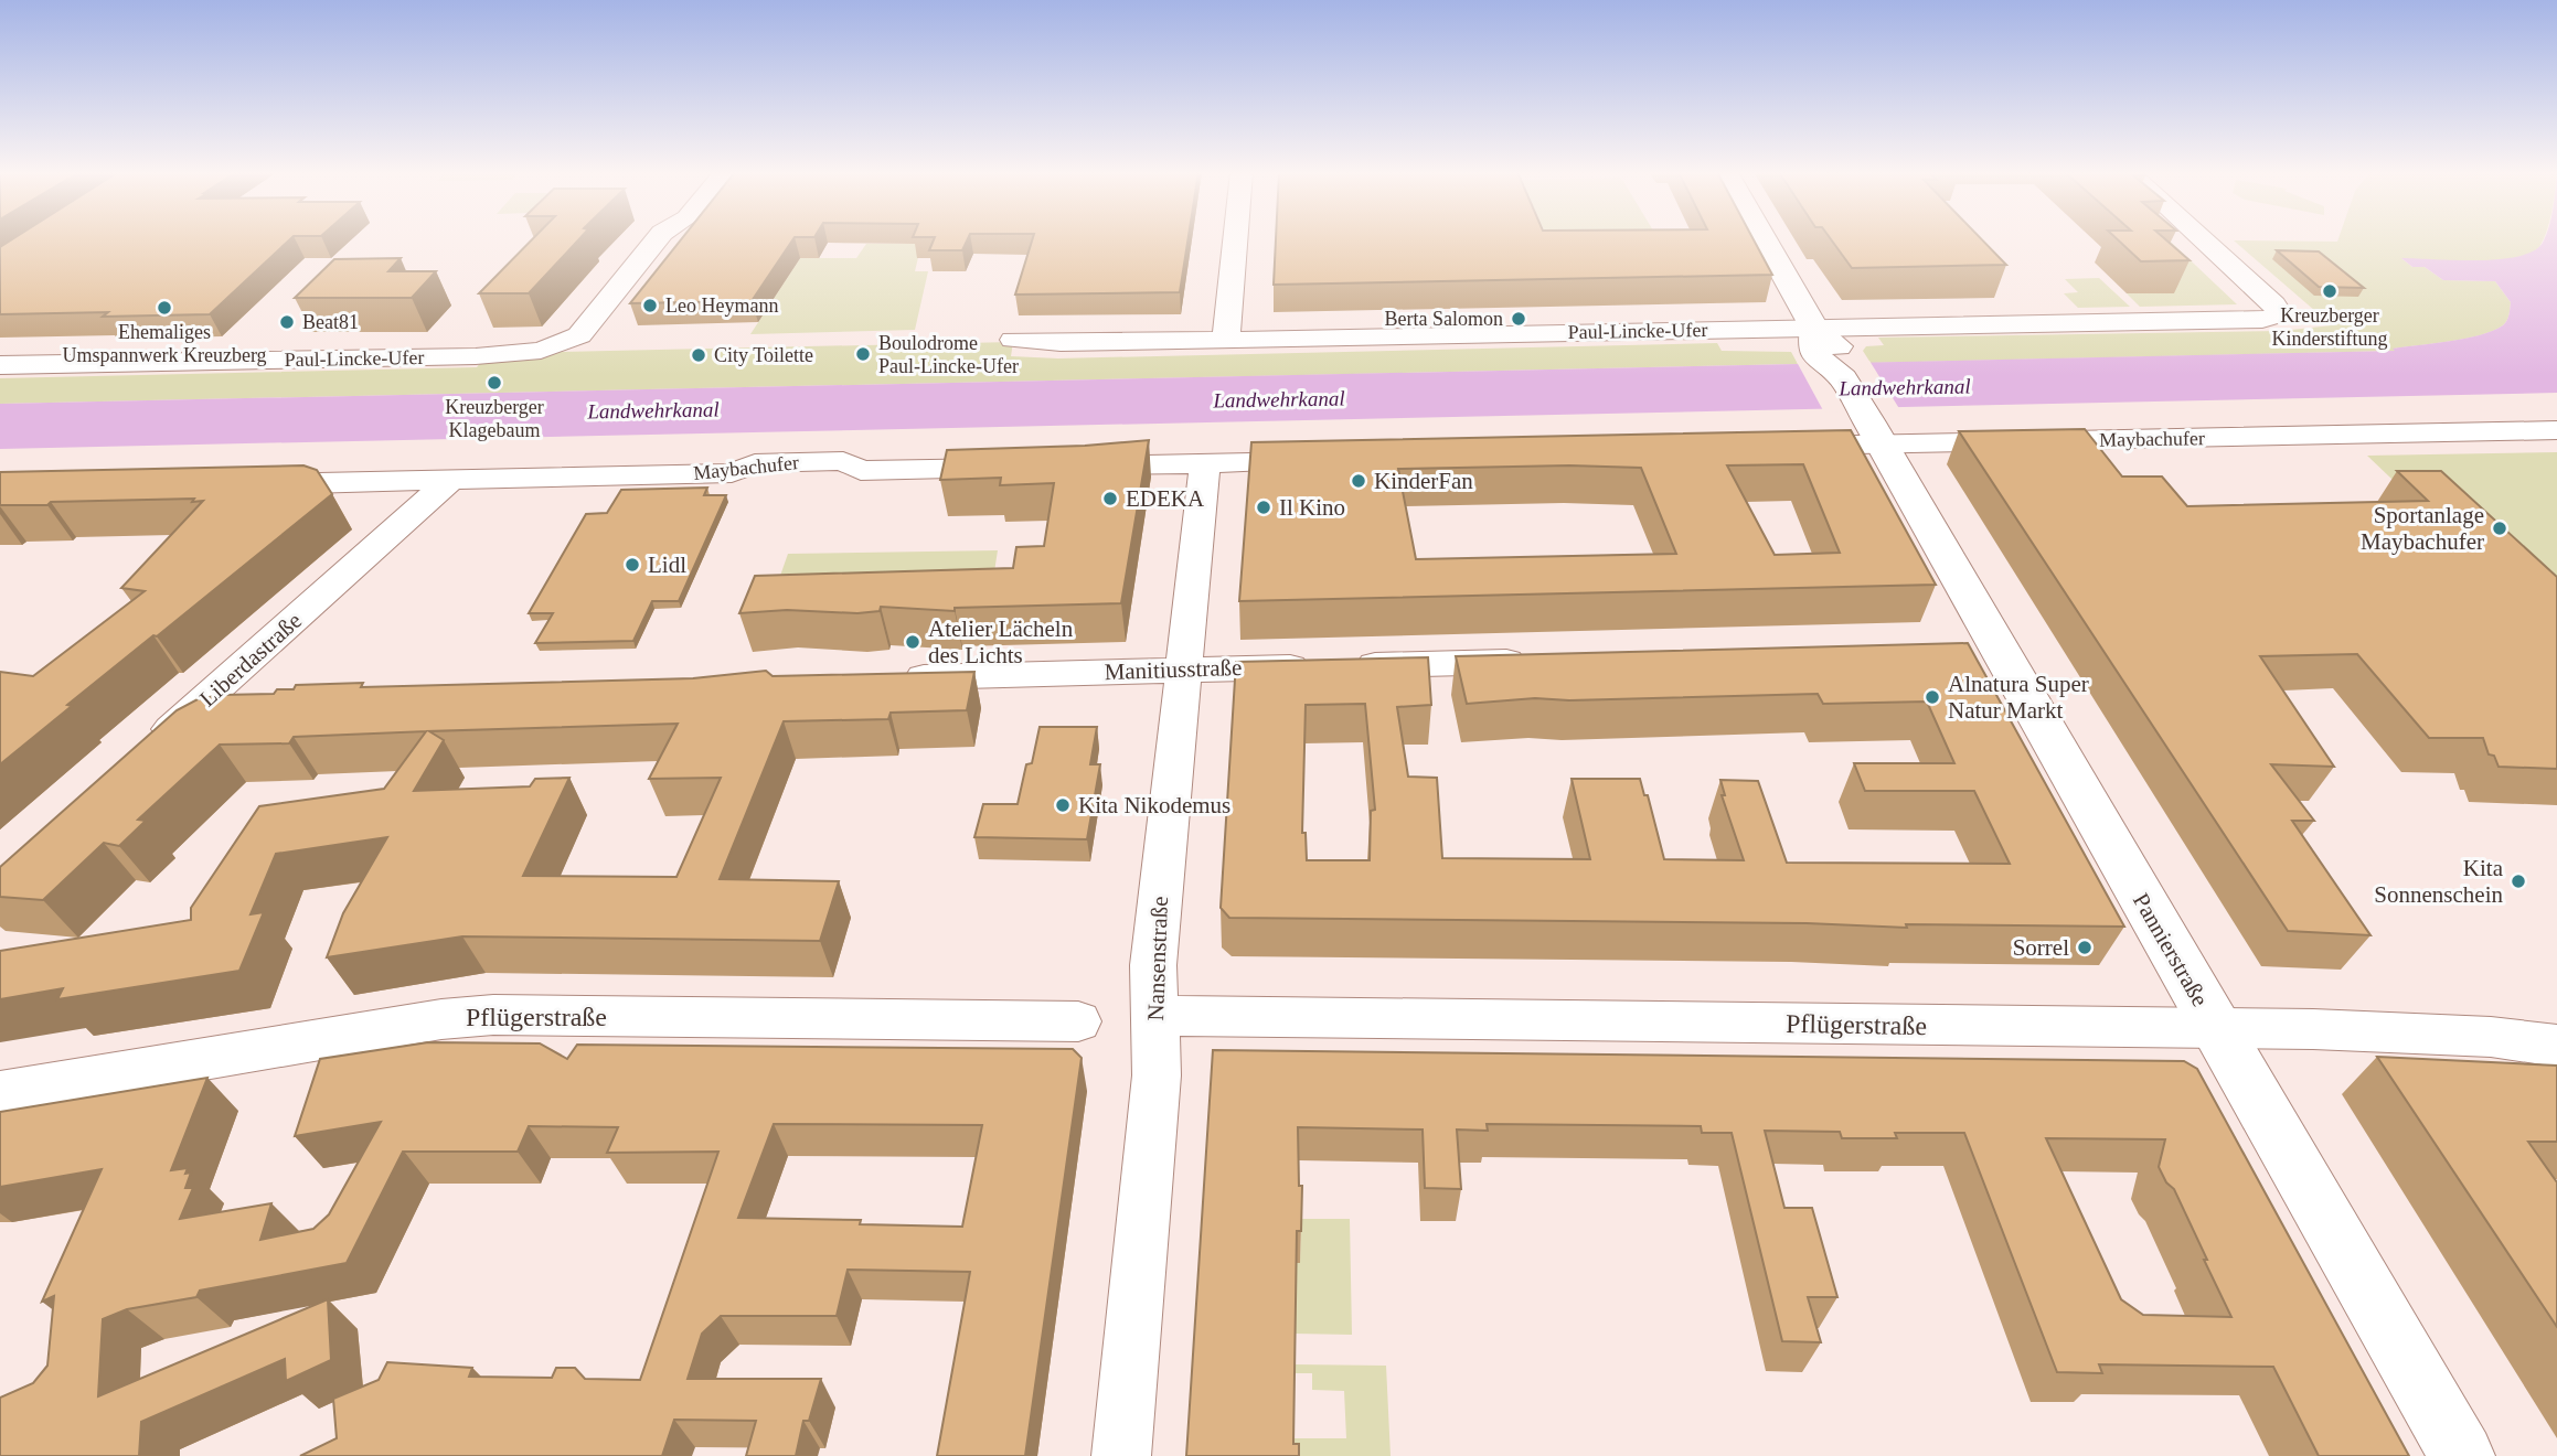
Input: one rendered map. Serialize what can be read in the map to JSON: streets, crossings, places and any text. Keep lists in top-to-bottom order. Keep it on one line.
{"streets":{"street":["Paul-Lincke-Ufer","Maybachufer","Liberdastraße","Manitiusstraße","Pannierstraße","Nansenstraße","Pflügerstraße"]},"crossings":[["Paul-Lincke-Ufer","Pannierstraße"],["Maybachufer","Liberdastraße"],["Maybachufer","Pannierstraße"],["Manitiusstraße","Nansenstraße"],["Pannierstraße","Pflügerstraße"],["Nansenstraße","Pflügerstraße"]],"water":["Landwehrkanal"],"places":["Kreuzberger Kinderstiftung","Leo Heymann","Ehemaliges Umspannwerk Kreuzberg","Berta Salomon","Beat81","Boulodrome Paul-Lincke-Ufer","City Toilette","Kreuzberger Klagebaum","KinderFan","EDEKA","Il Kino","Sportanlage Maybachufer","Lidl","Atelier Lächeln des Lichts","Alnatura Super Natur Markt","Kita Nikodemus","Kita Sonnenschein","Sorrel"]}
